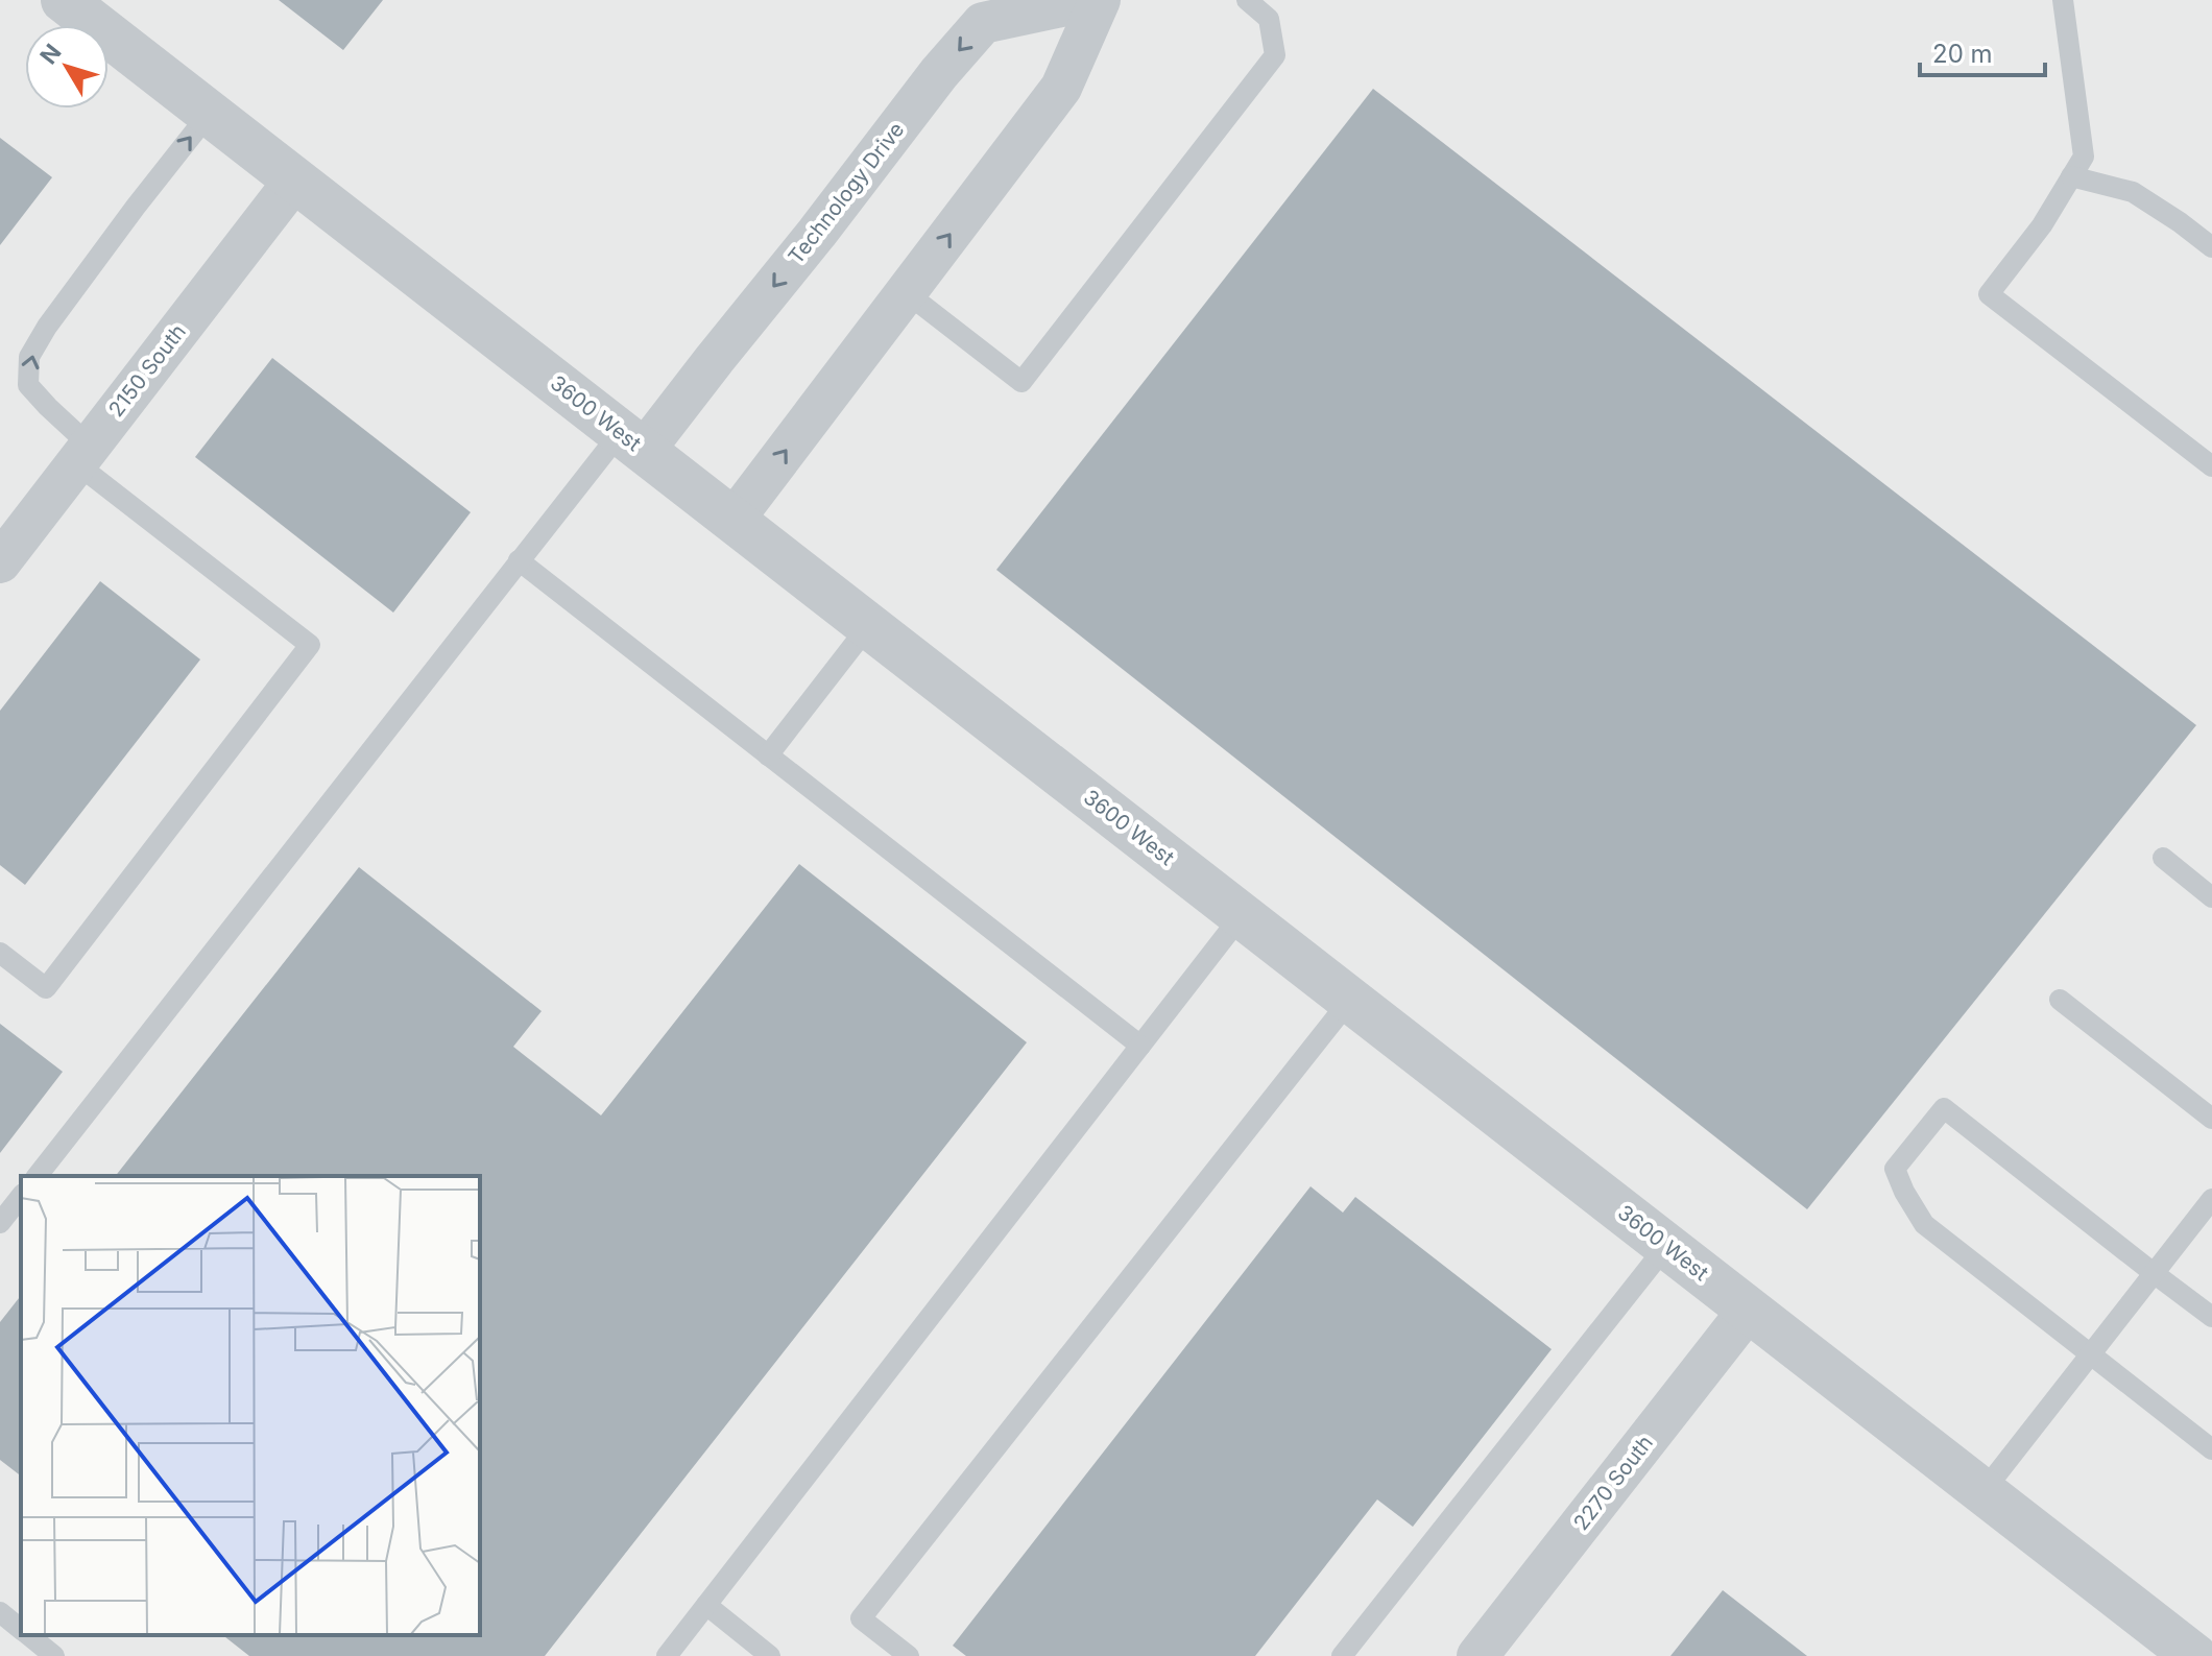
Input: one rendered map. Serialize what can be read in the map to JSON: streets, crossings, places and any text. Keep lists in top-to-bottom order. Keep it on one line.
{"streets":{"street":["Technology Drive","2150 South","3600 West","2270 South"]},"crossings":[["Technology Drive","3600 West"],["2150 South","3600 West"],["3600 West","2270 South"]],"scale_bar":"20 m","north":"top left"}
